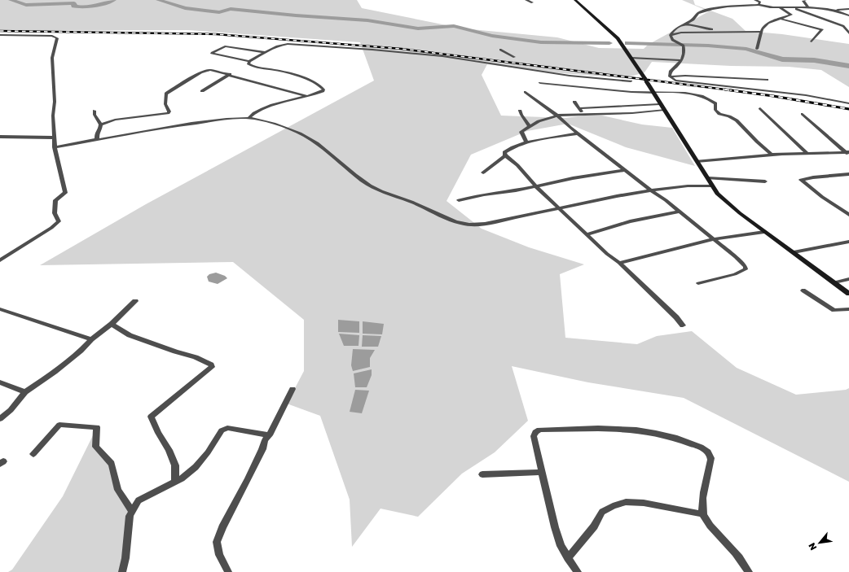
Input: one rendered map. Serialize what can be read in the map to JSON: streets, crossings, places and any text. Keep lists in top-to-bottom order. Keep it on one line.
{"north":"bottom left"}
